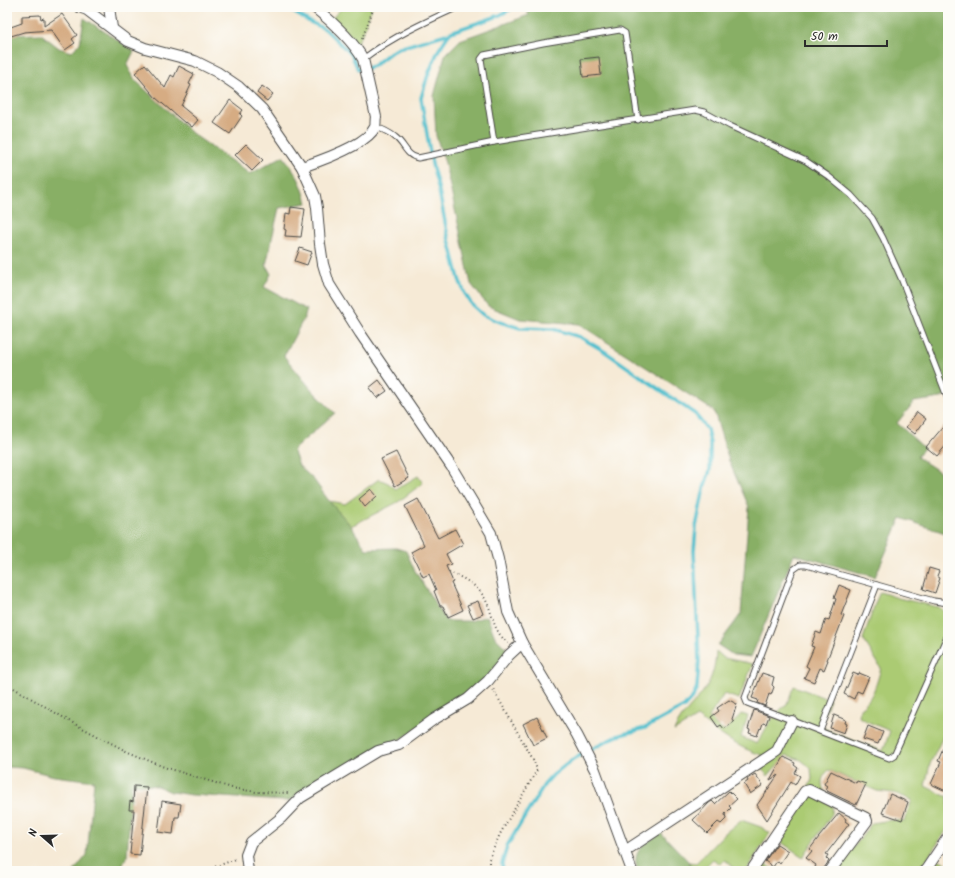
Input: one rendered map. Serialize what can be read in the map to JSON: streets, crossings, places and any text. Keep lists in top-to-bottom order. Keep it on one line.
{"scale_bar":"50 m","north":"left"}
